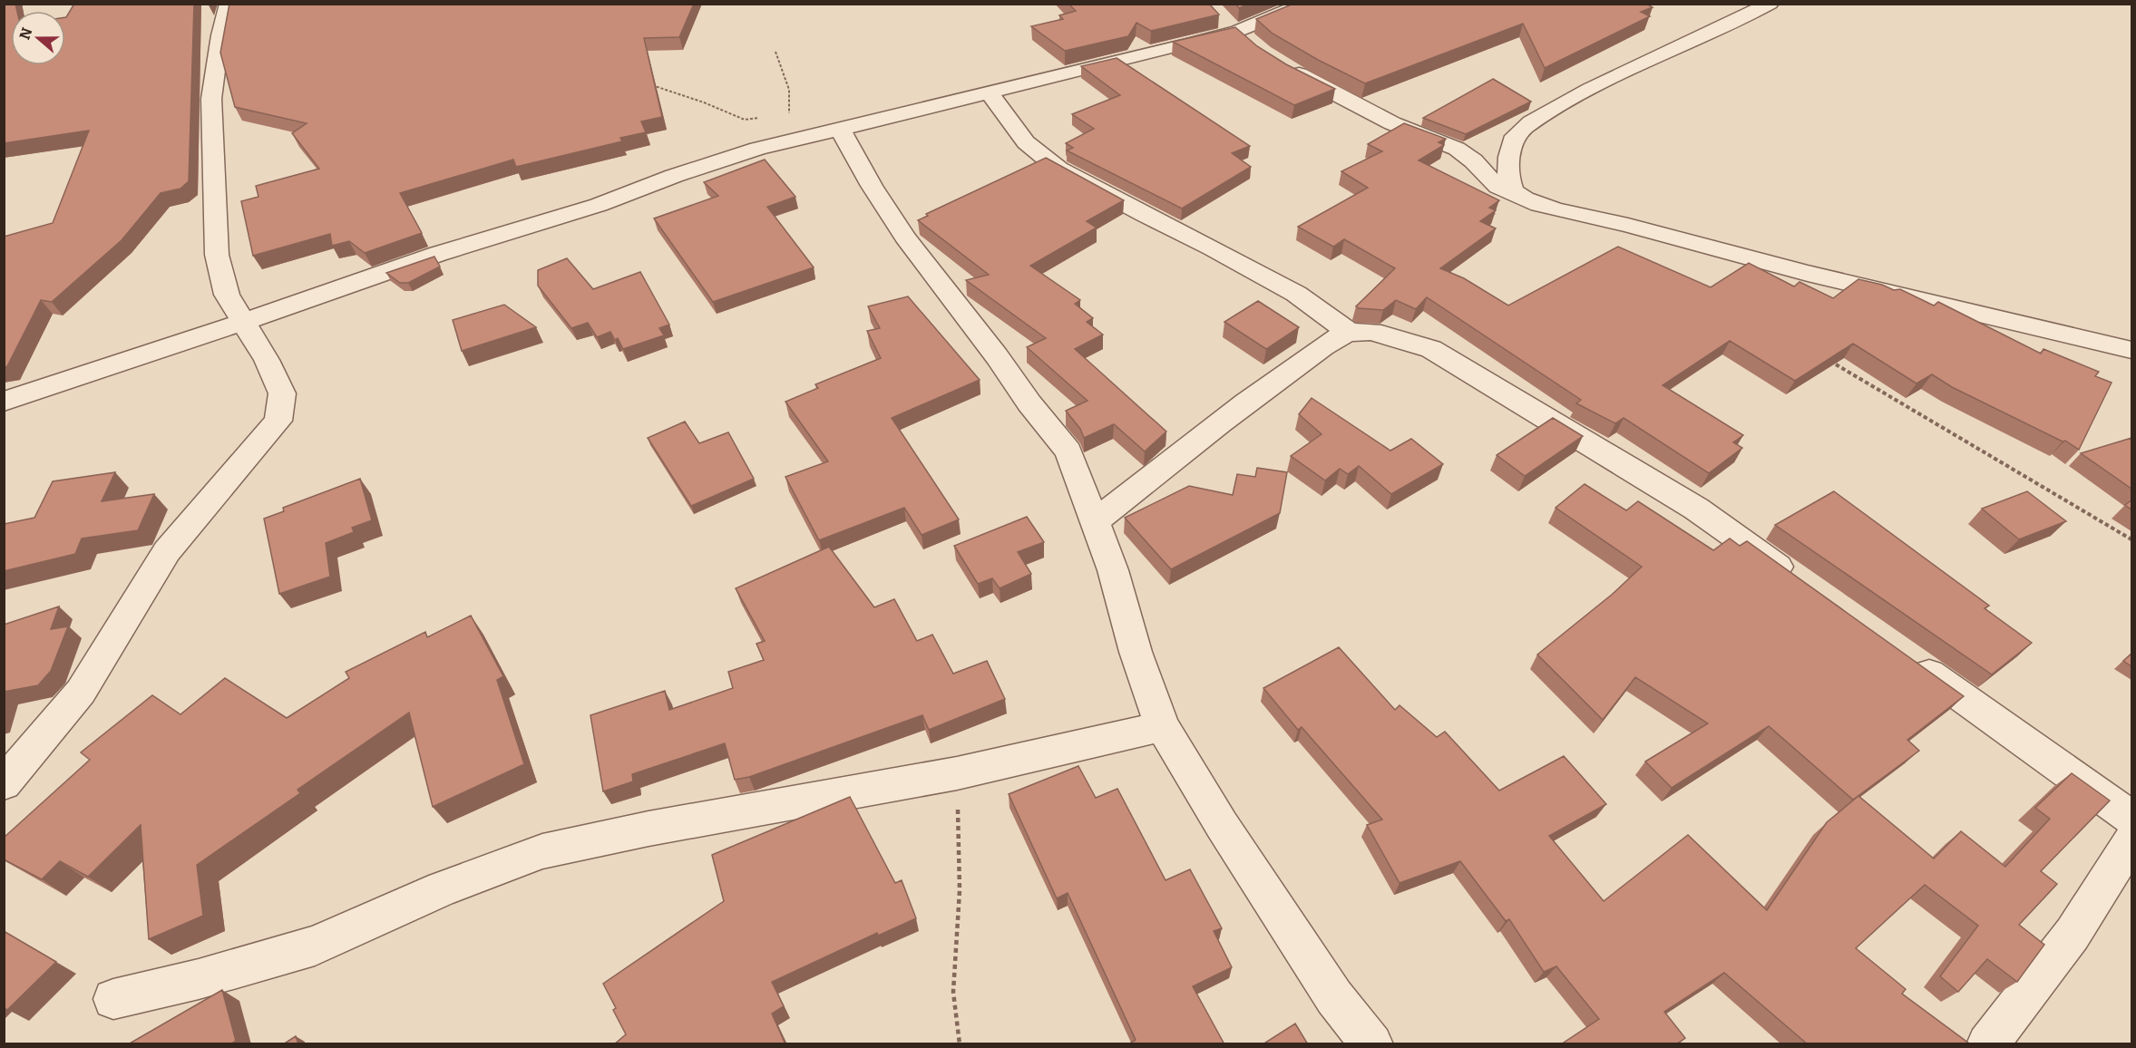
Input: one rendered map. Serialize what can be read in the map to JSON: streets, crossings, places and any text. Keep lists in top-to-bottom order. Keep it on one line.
{"north":"left"}
